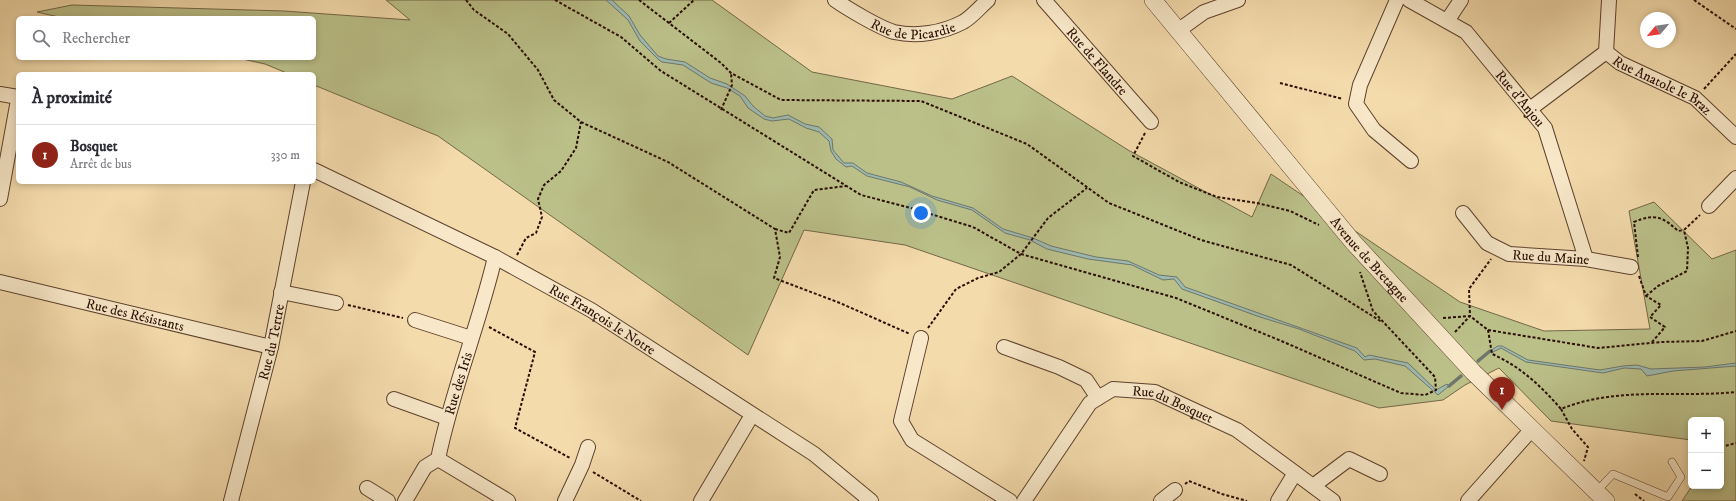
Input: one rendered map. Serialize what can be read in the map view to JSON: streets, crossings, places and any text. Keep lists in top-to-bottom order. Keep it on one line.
{"streets":{"street":["Rue de Picardie","Rue de Flandre","Rue Anatole le Braz","Rue d'Anjou","Rue du Maine","Avenue de Bretagne","Rue des Résistants","Rue François le Notre","Rue du Tertre","Rue des Iris","Rue du Bosquet"]},"crossings":[["Rue d'Anjou","Rue du Maine"],["Rue des Résistants","Rue du Tertre"],["Rue François le Notre","Rue des Iris"]],"north":"bottom left","page":{"search":"Rechercher","heading":"À proximité","list":[{"mark":"1","name":"Bosquet","note":"Arrêt de bus","value":"330 m"}],"pins":"1","map_buttons":["+","−"]}}
